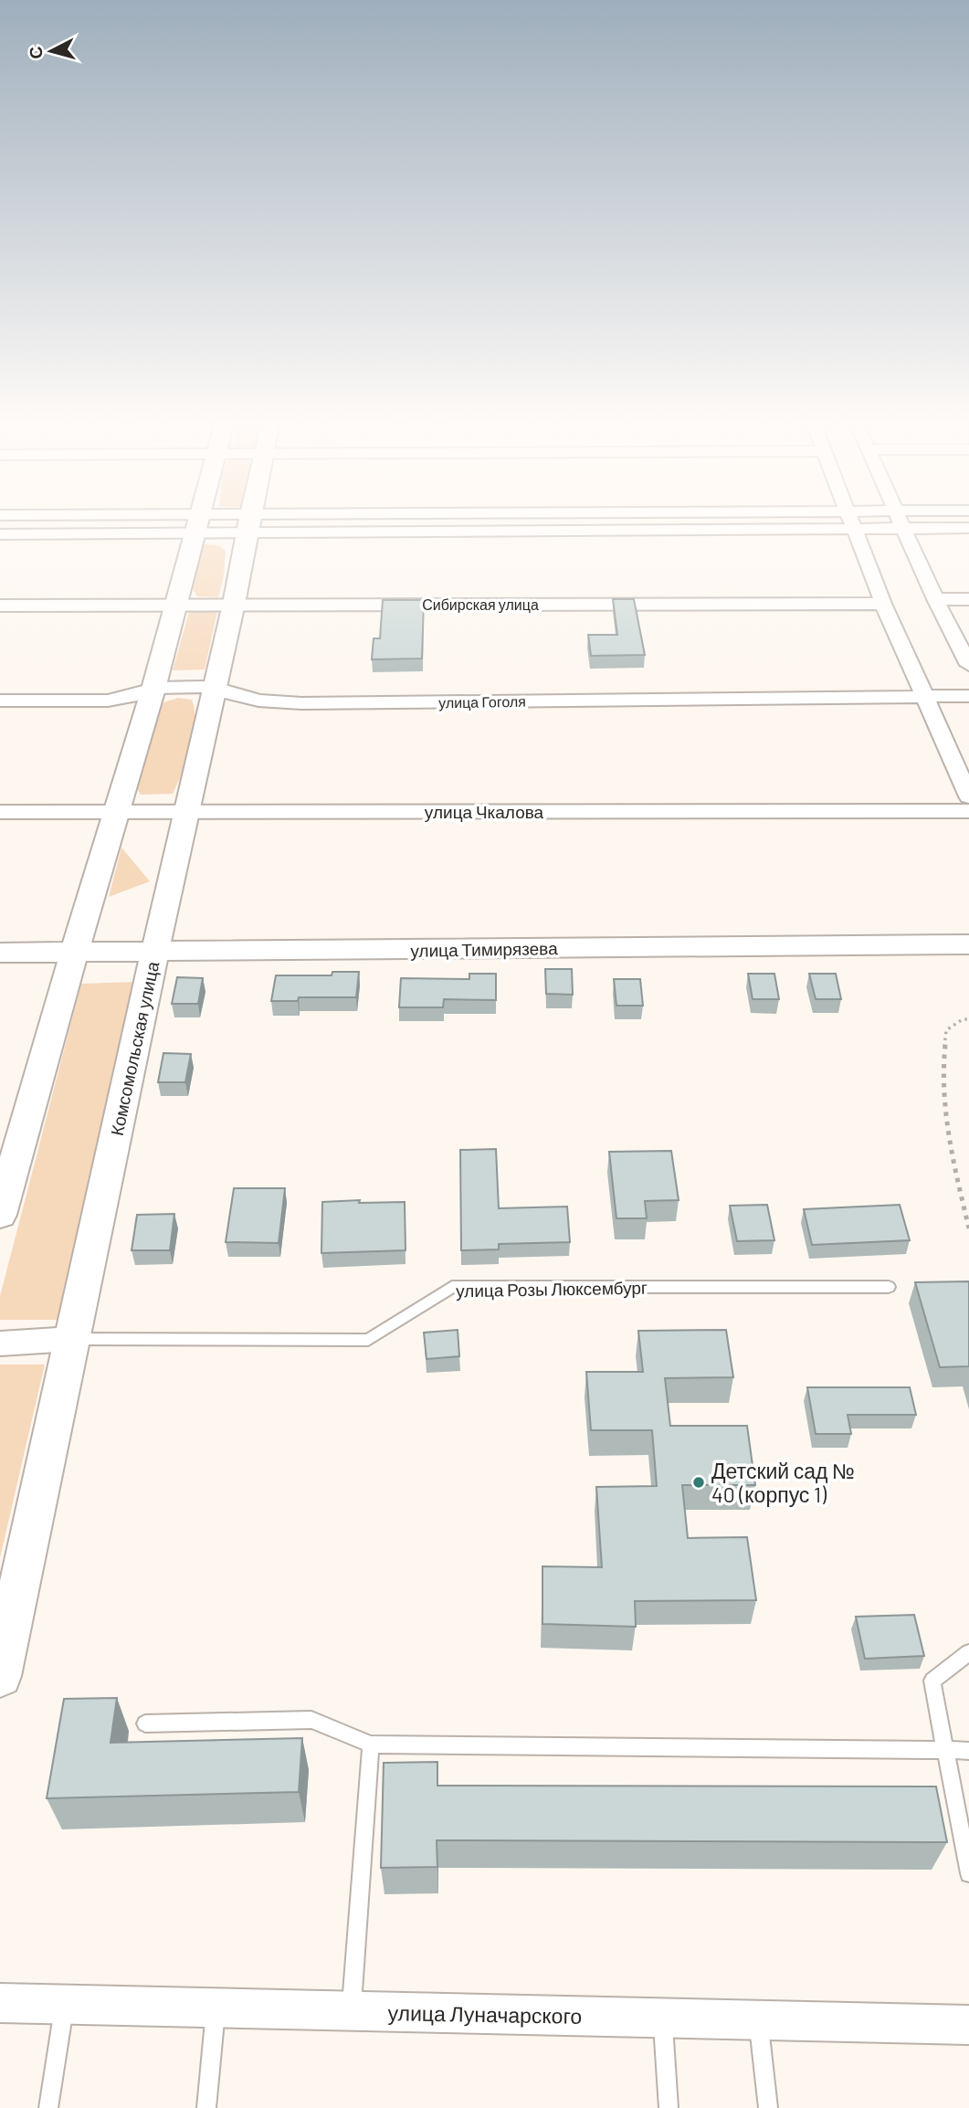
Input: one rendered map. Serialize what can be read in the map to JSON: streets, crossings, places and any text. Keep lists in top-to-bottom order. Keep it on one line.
{"streets":{"street":["Сибирская улица","улица Гоголя","улица Чкалова","улица Тимирязева","Комсомольская улица","улица Розы Люксембург","улица Луначарского"]},"crossings":[["Сибирская улица","Комсомольская улица"],["улица Гоголя","Комсомольская улица"],["улица Чкалова","Комсомольская улица"],["улица Тимирязева","Комсомольская улица"],["Комсомольская улица","улица Розы Люксембург"]],"places":["Детский сад № 40 (корпус 1)"],"north":"left"}
